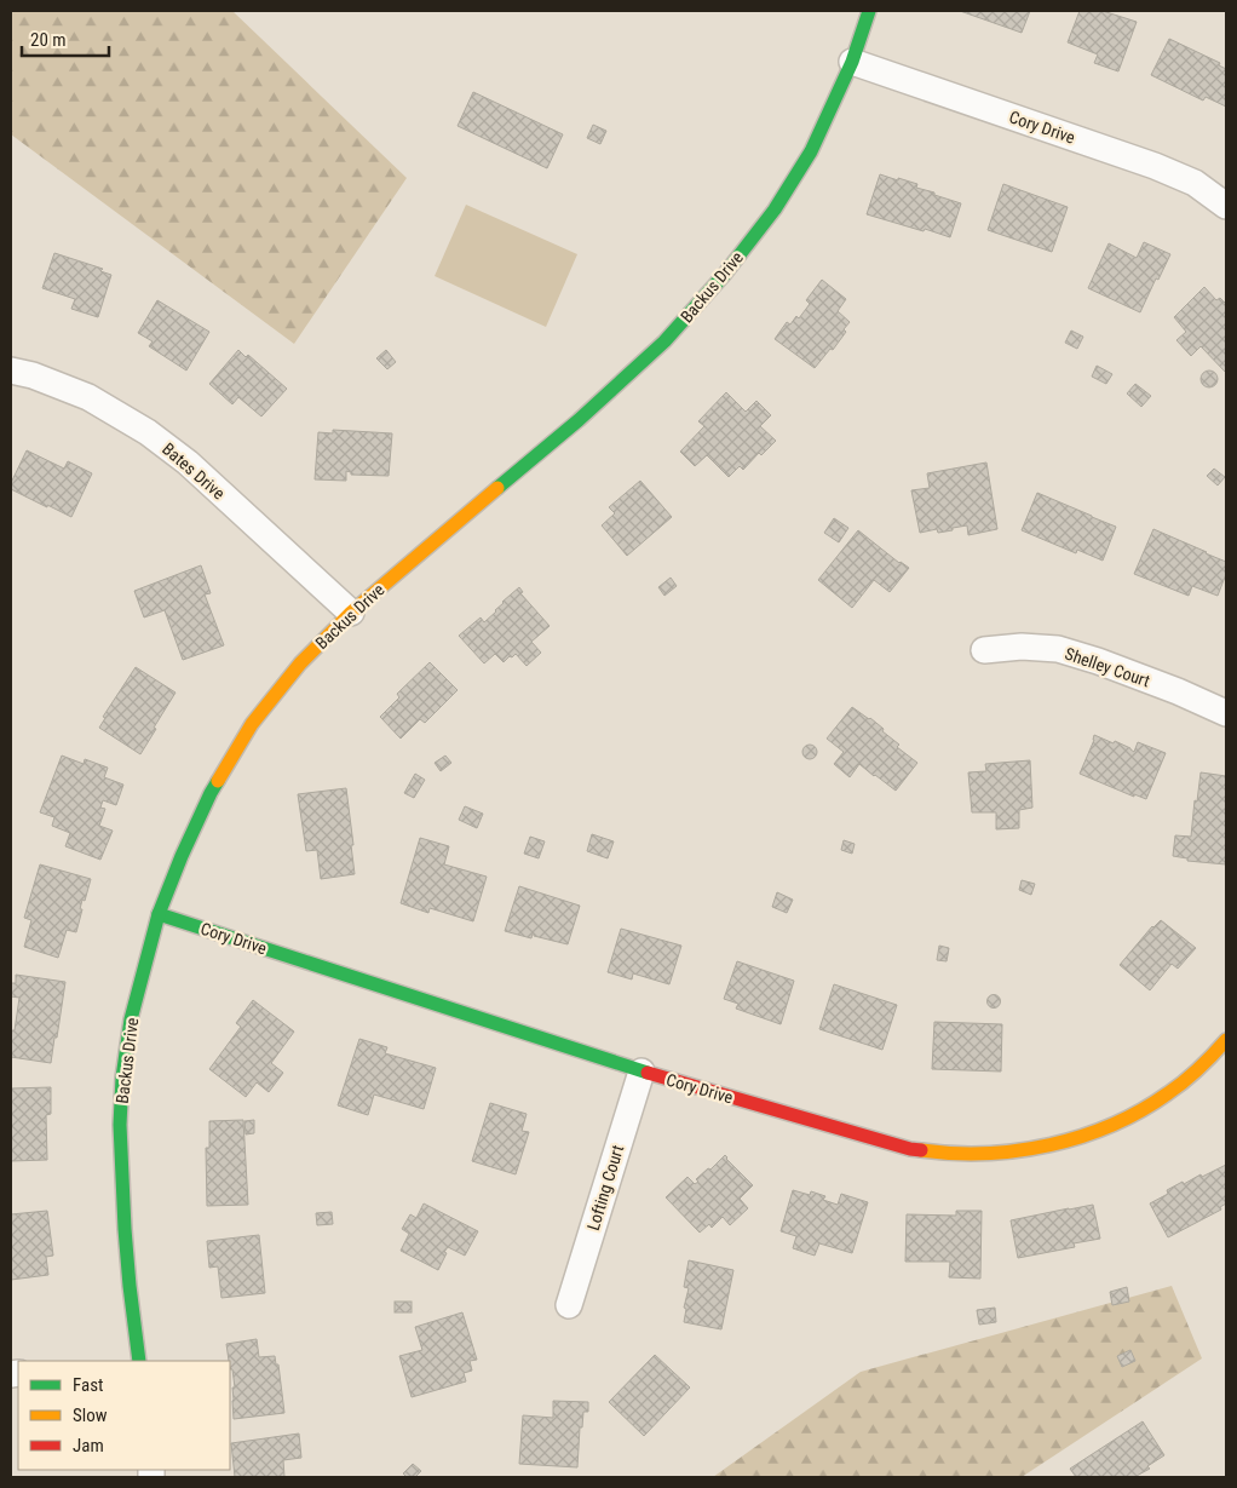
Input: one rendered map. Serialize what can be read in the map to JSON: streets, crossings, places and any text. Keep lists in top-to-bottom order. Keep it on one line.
{"streets":{"street":["Cory Drive","Backus Drive","Bates Drive","Shelley Court","Lofting Court"]},"crossings":[["Cory Drive","Backus Drive"],["Cory Drive","Lofting Court"],["Backus Drive","Bates Drive"]],"legend":["Fast","Slow","Jam"],"scale_bar":"20 m"}
